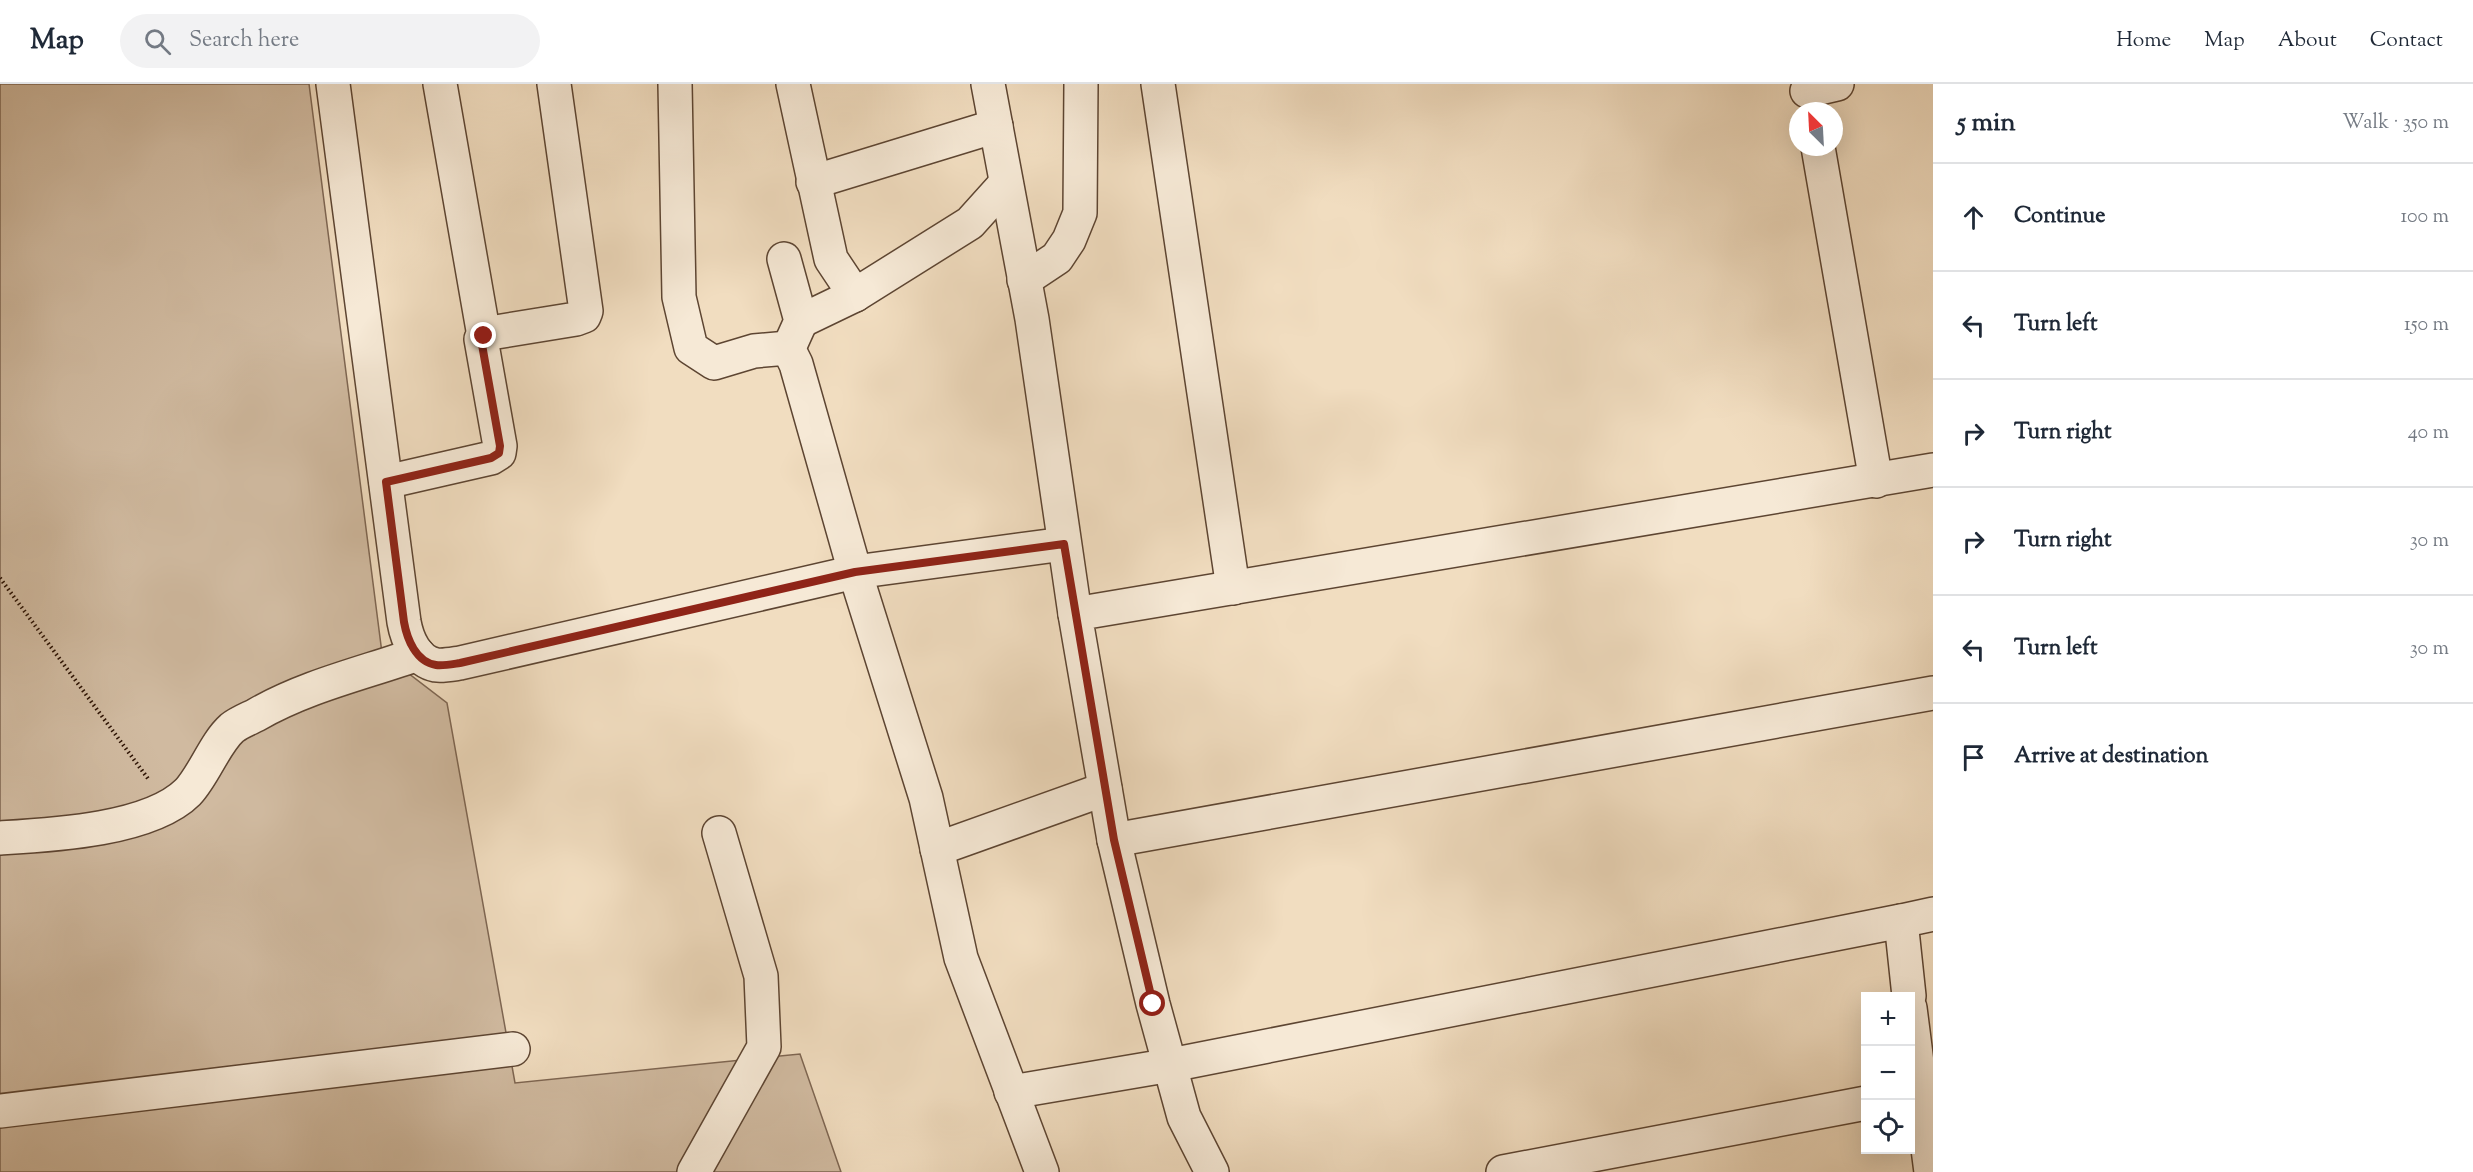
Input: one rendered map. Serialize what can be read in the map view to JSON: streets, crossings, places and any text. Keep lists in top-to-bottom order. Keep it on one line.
{"north":"top left","page":{"header":"Map","search":"Search here","nav":["Home","Map","About","Contact"],"heading":["5 min","Walk · 350 m"],"list":[["Continue","100 m"],["Turn left","150 m"],["Turn right","40 m"],["Turn right","30 m"],["Turn left","30 m"],"Arrive at destination"],"map_buttons":["+","−"]}}
